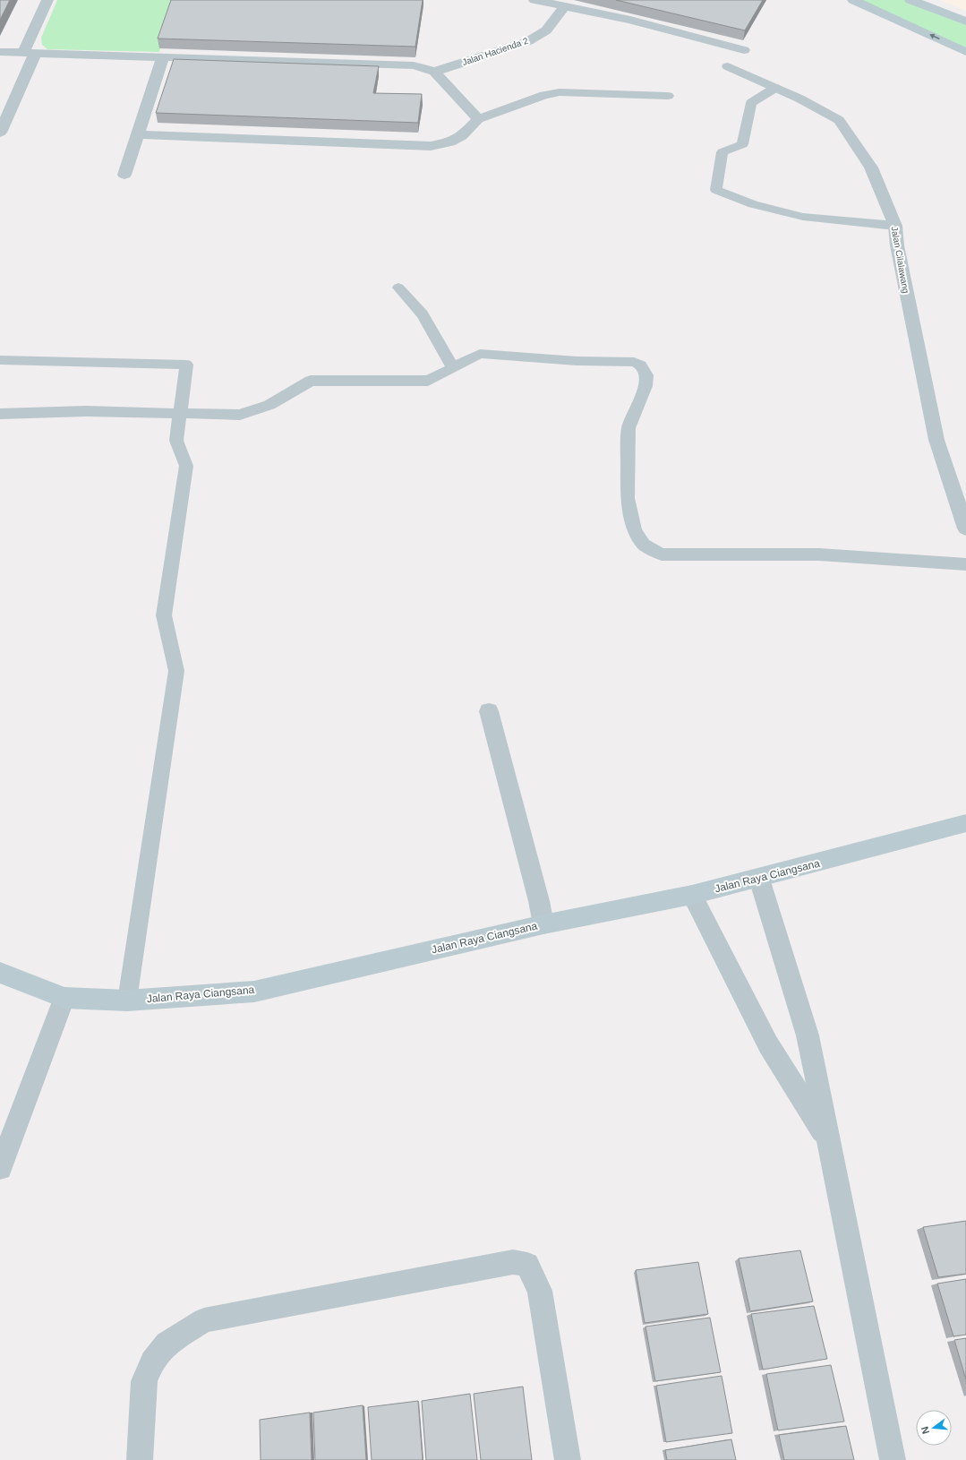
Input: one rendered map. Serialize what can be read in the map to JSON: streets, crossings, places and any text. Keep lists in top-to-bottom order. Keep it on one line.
{"streets":{"main road":["Jalan Raya Ciangsana"],"street":["Jalan Hacienda 2","Jalan Cilalawang"]},"north":"left"}
